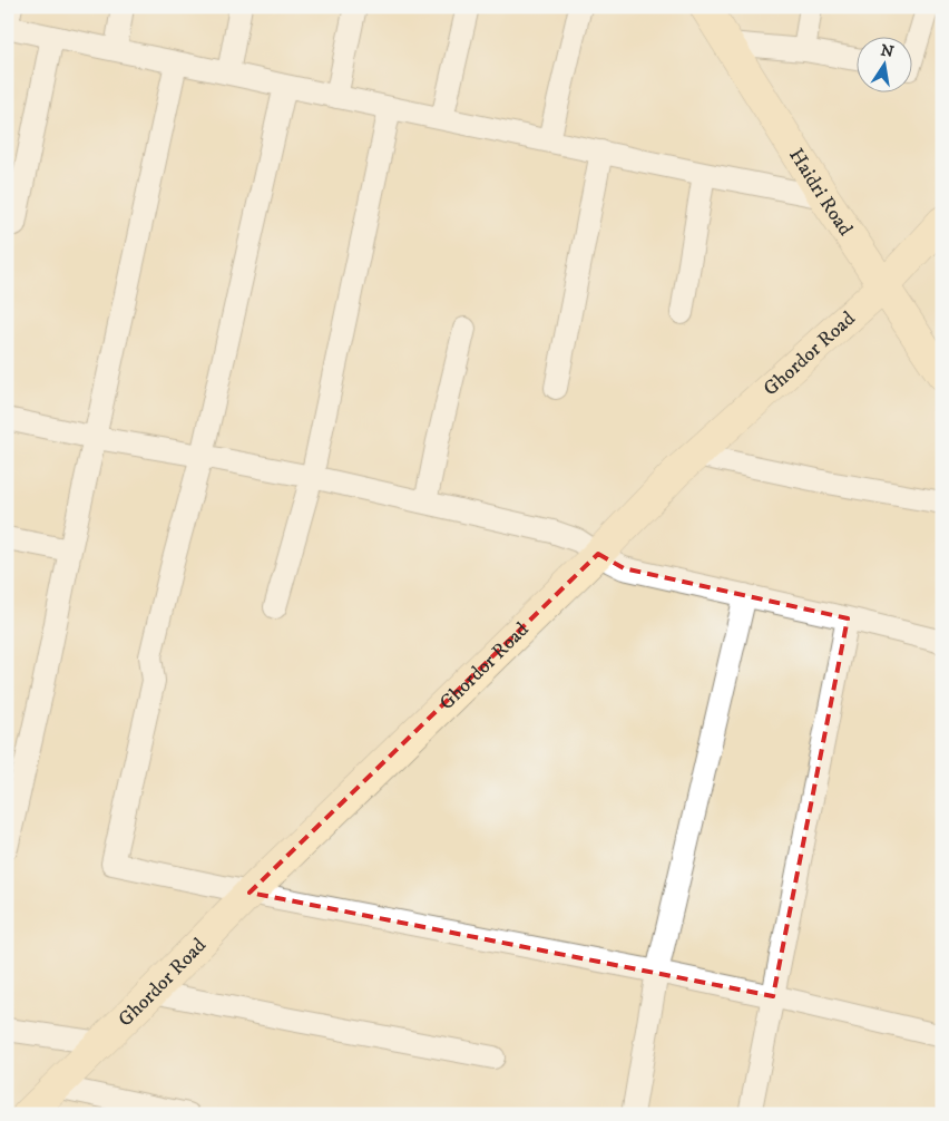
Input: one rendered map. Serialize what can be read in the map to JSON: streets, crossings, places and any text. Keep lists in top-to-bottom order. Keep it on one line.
{"streets":{"main road":["Haidri Road","Ghordor Road"]},"crossings":[["Haidri Road","Ghordor Road"]],"north":"top"}
